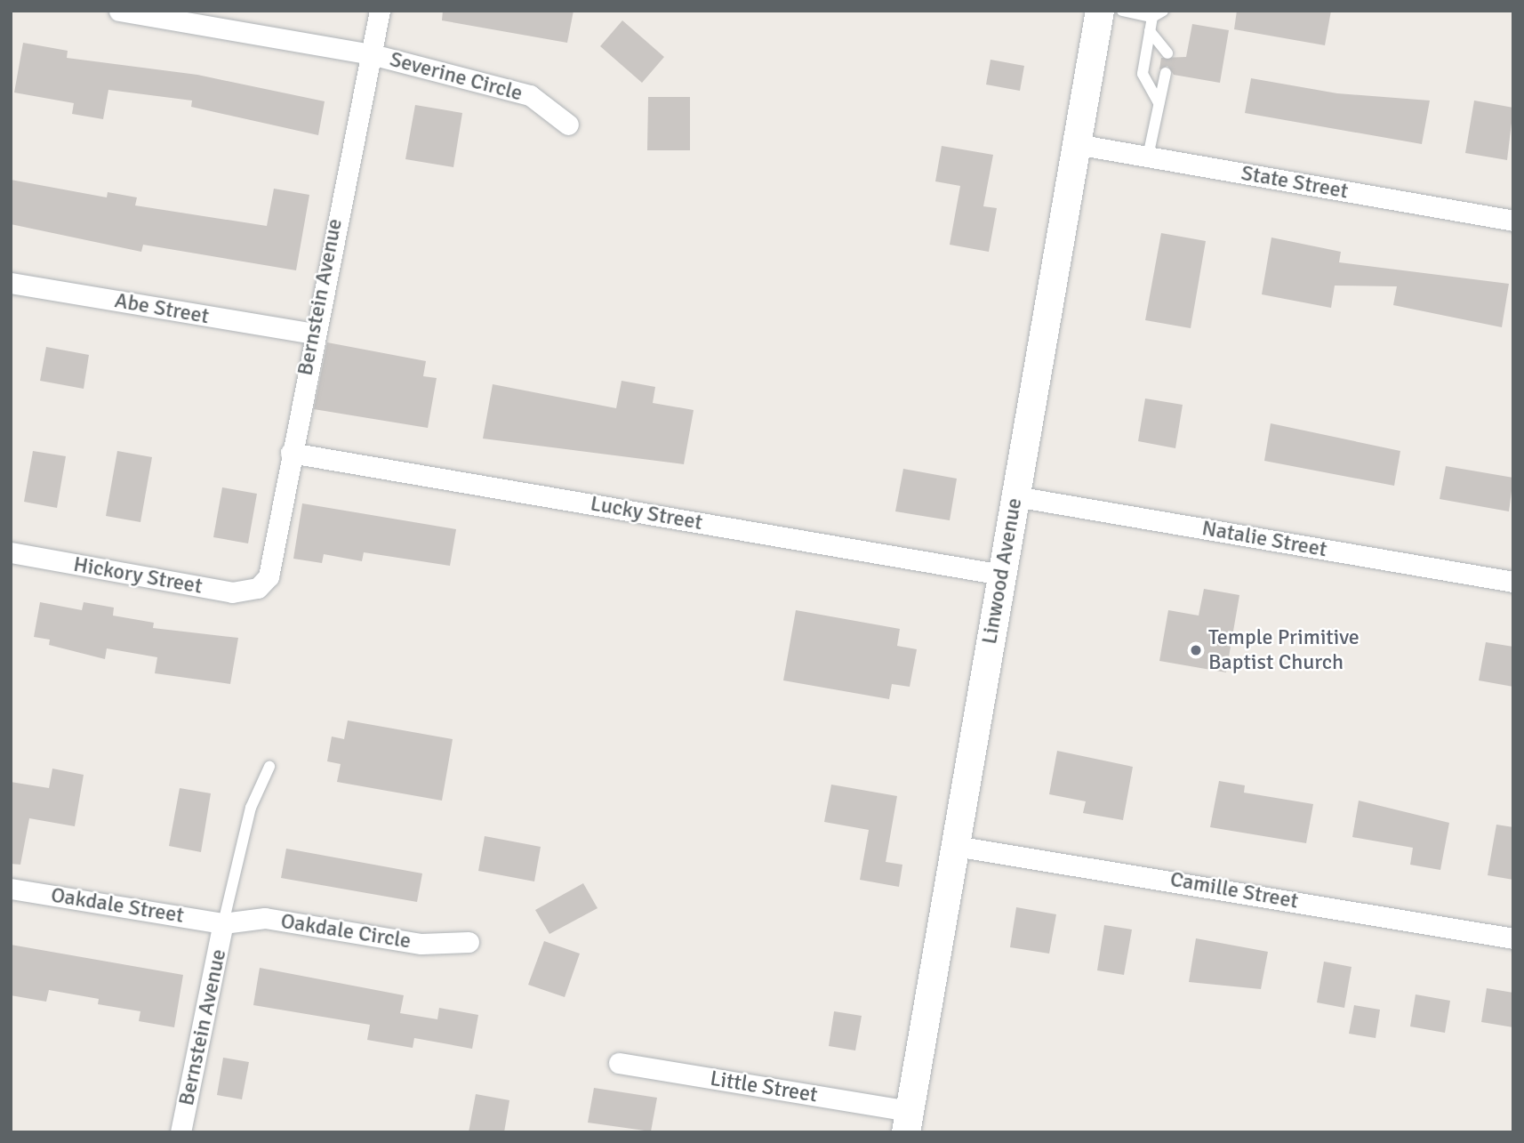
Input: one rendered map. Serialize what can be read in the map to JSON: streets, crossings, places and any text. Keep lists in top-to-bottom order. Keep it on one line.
{"streets":{"main road":["Linwood Avenue"],"street":["Severine Circle","State Street","Bernstein Avenue","Abe Street","Lucky Street","Natalie Street","Hickory Street","Camille Street","Oakdale Street","Oakdale Circle","Little Street"]},"crossings":[["Severine Circle","Bernstein Avenue"],["State Street","Linwood Avenue"],["Bernstein Avenue","Abe Street"],["Bernstein Avenue","Lucky Street"],["Bernstein Avenue","Hickory Street"],["Bernstein Avenue","Oakdale Street"],["Bernstein Avenue","Oakdale Circle"],["Lucky Street","Linwood Avenue"],["Natalie Street","Linwood Avenue"],["Linwood Avenue","Camille Street"],["Linwood Avenue","Little Street"],["Oakdale Street","Oakdale Circle"]],"places":["Temple Primitive Baptist Church"]}
